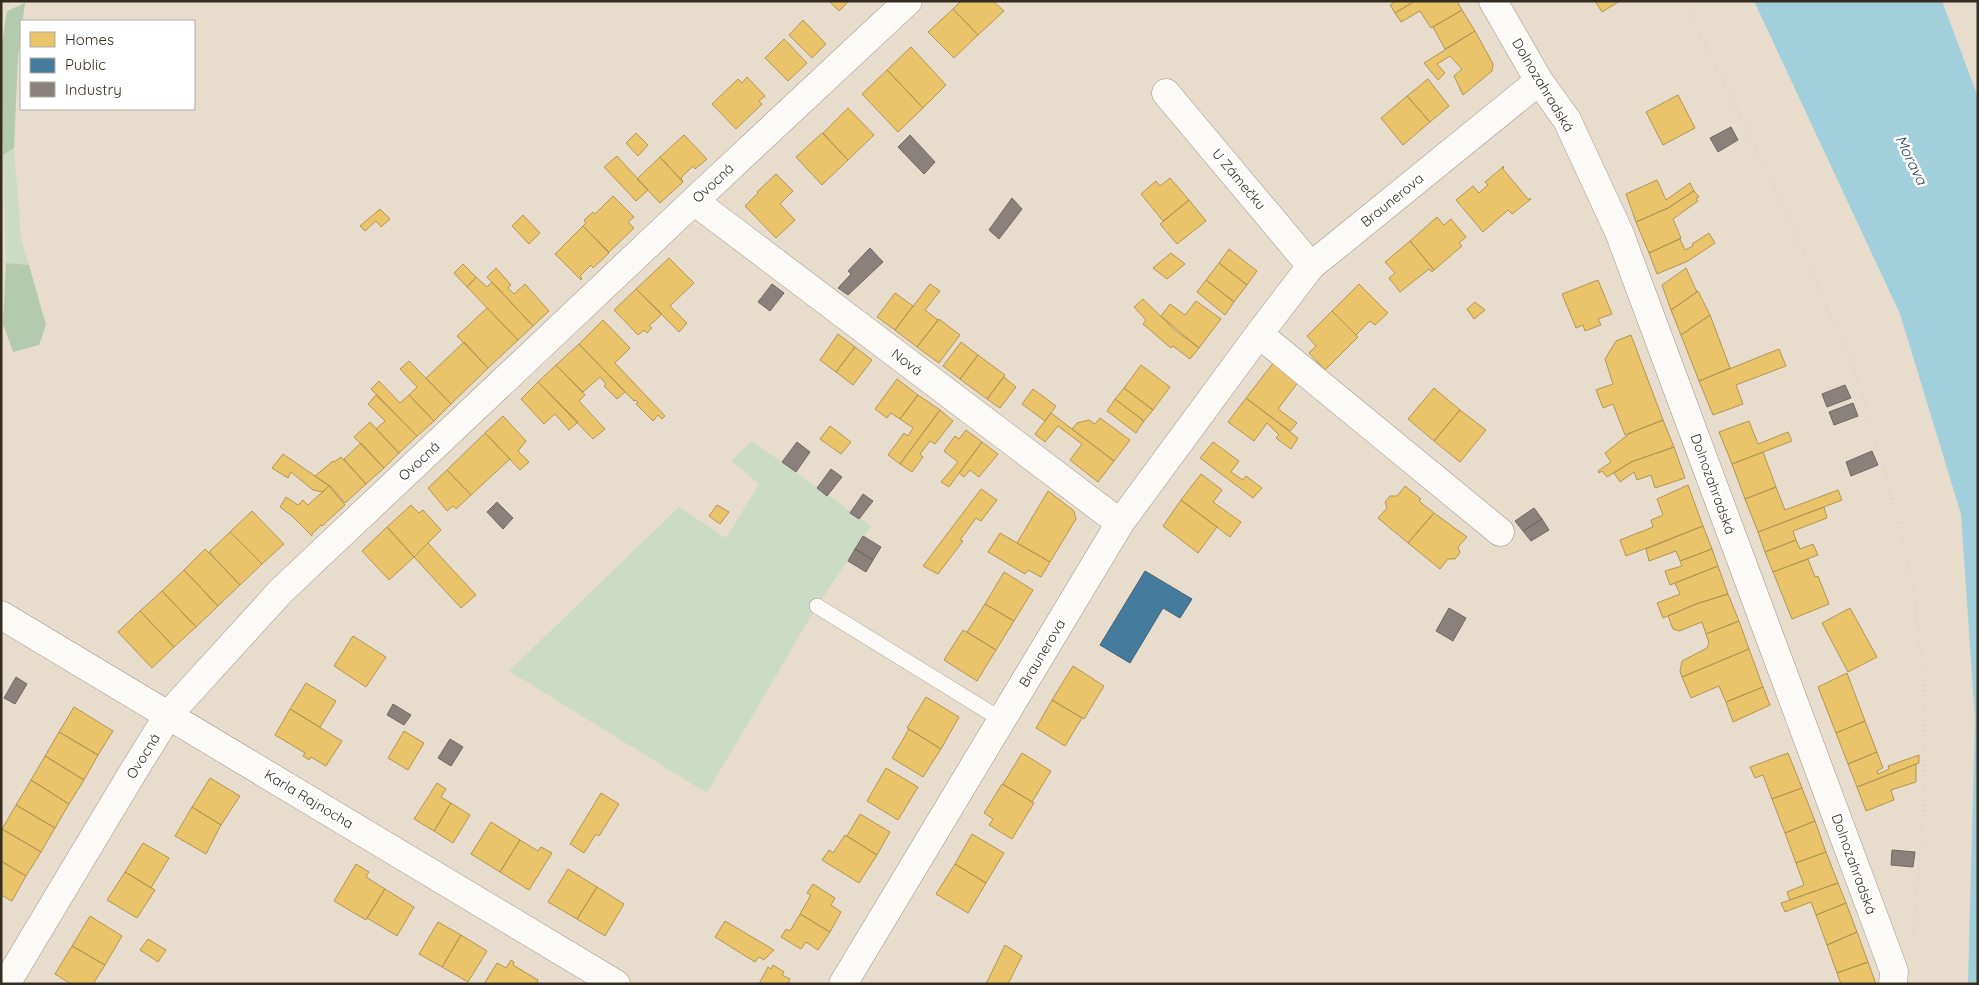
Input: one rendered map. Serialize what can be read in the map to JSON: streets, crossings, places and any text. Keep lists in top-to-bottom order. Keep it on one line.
{"streets":{"street":["Dolnozahradská","U Zámečku","Ovocná","Braunerova","Nová","Karla Rajnocha"]},"crossings":[["Dolnozahradská","Braunerova"],["U Zámečku","Braunerova"],["Ovocná","Nová"],["Ovocná","Karla Rajnocha"],["Braunerova","Nová"]],"water":["Morava"],"legend":["Homes","Public","Industry"]}
